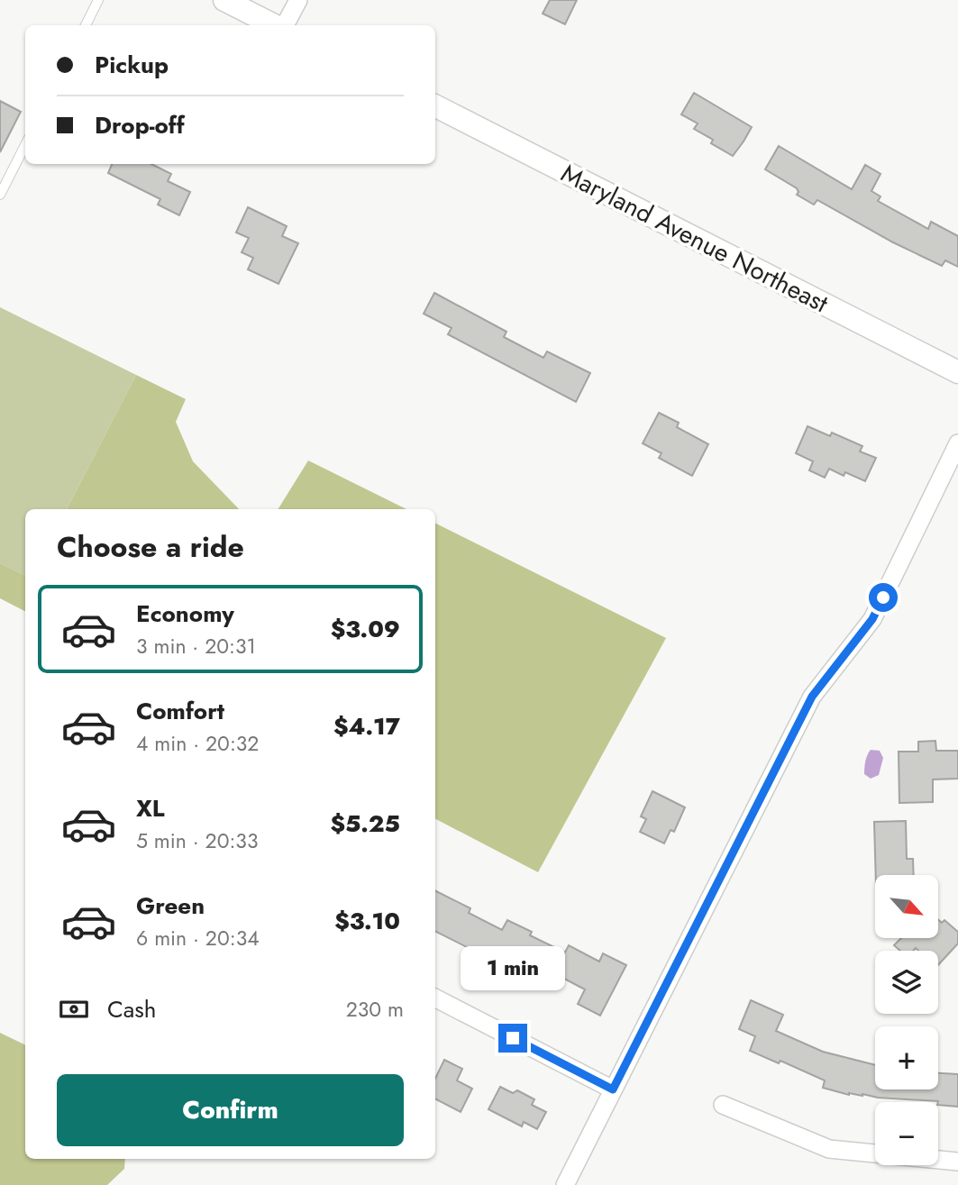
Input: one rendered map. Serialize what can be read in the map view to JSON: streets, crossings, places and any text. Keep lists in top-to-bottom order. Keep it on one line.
{"streets":{"street":["Maryland Avenue Northeast"]},"north":"bottom right","page":{"banner":["Pickup","Drop-off"],"heading":"Choose a ride","list":[{"name":"Economy","note":"3 min · 20:31","value":"$3.09"},{"name":"Comfort","note":"4 min · 20:32","value":"$4.17"},{"name":"XL","note":"5 min · 20:33","value":"$5.25"},{"name":"Green","note":"6 min · 20:34","value":"$3.10"}],"map_buttons":["+","−"],"bubble":"1 min","pay":["Cash","230 m"],"buttons":"Confirm"}}
